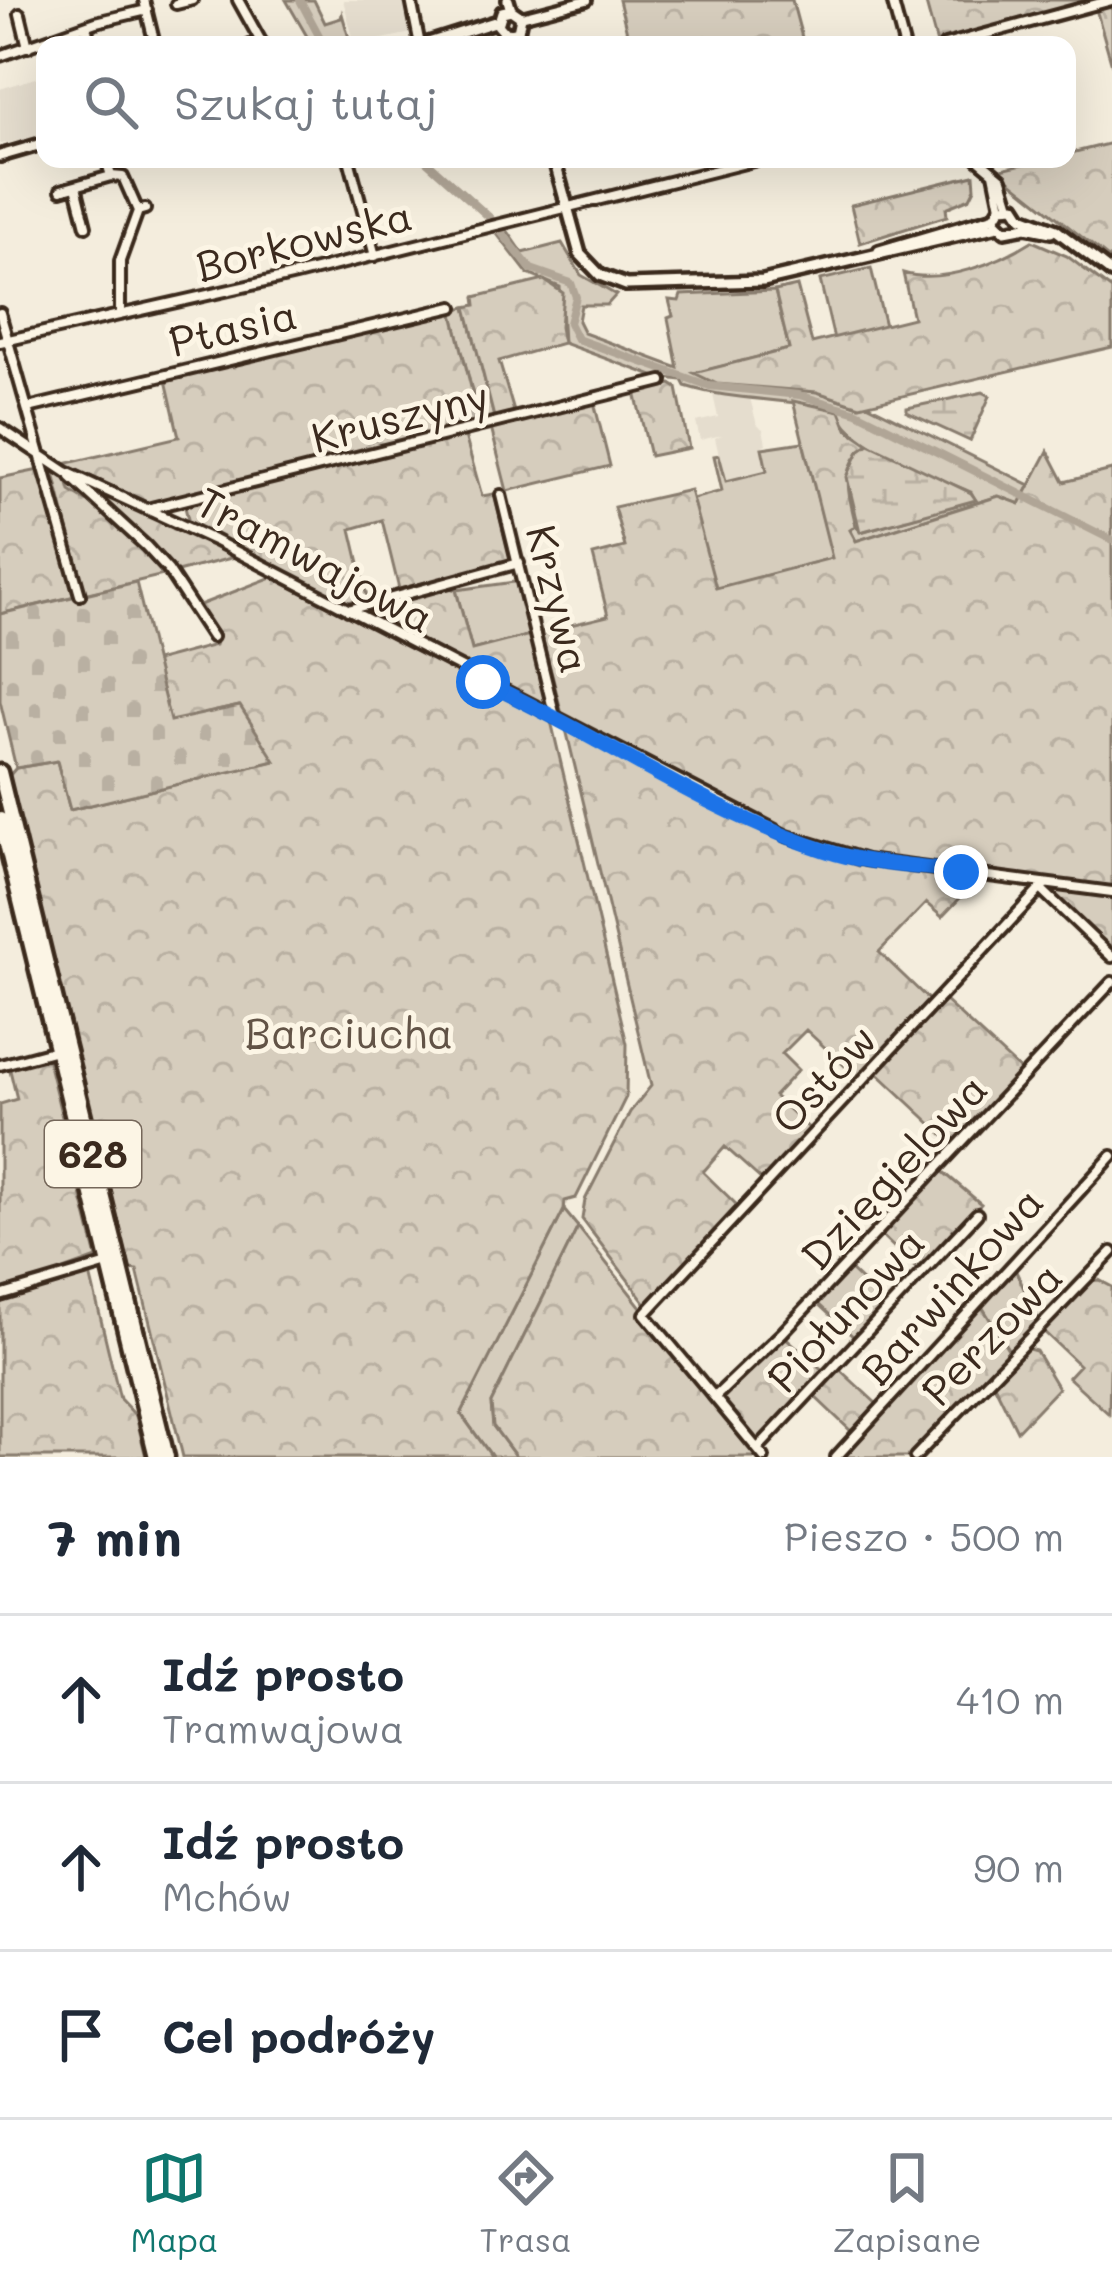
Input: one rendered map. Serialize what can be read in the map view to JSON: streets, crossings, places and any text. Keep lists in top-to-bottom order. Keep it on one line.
{"streets":{"main road":["628"],"street":["Borkowska","Ptasia","Kruszyny","Tramwajowa","Krzywa","Ostów","Dzięgielowa","Barwinkowa","Piołunowa","Perzowa"]},"crossings":[["Kruszyny","Tramwajowa"],["Tramwajowa","Krzywa"],["Tramwajowa","Ostów"],["Ostów","Dzięgielowa"]],"parks":["Barciucha"],"page":{"search":"Szukaj tutaj","heading":["7 min","Pieszo · 500 m"],"list":[["Idź prosto","Tramwajowa","410 m"],["Idź prosto","Mchów","90 m"],"Cel podróży"],"nav":["Mapa","Trasa","Zapisane"]}}
